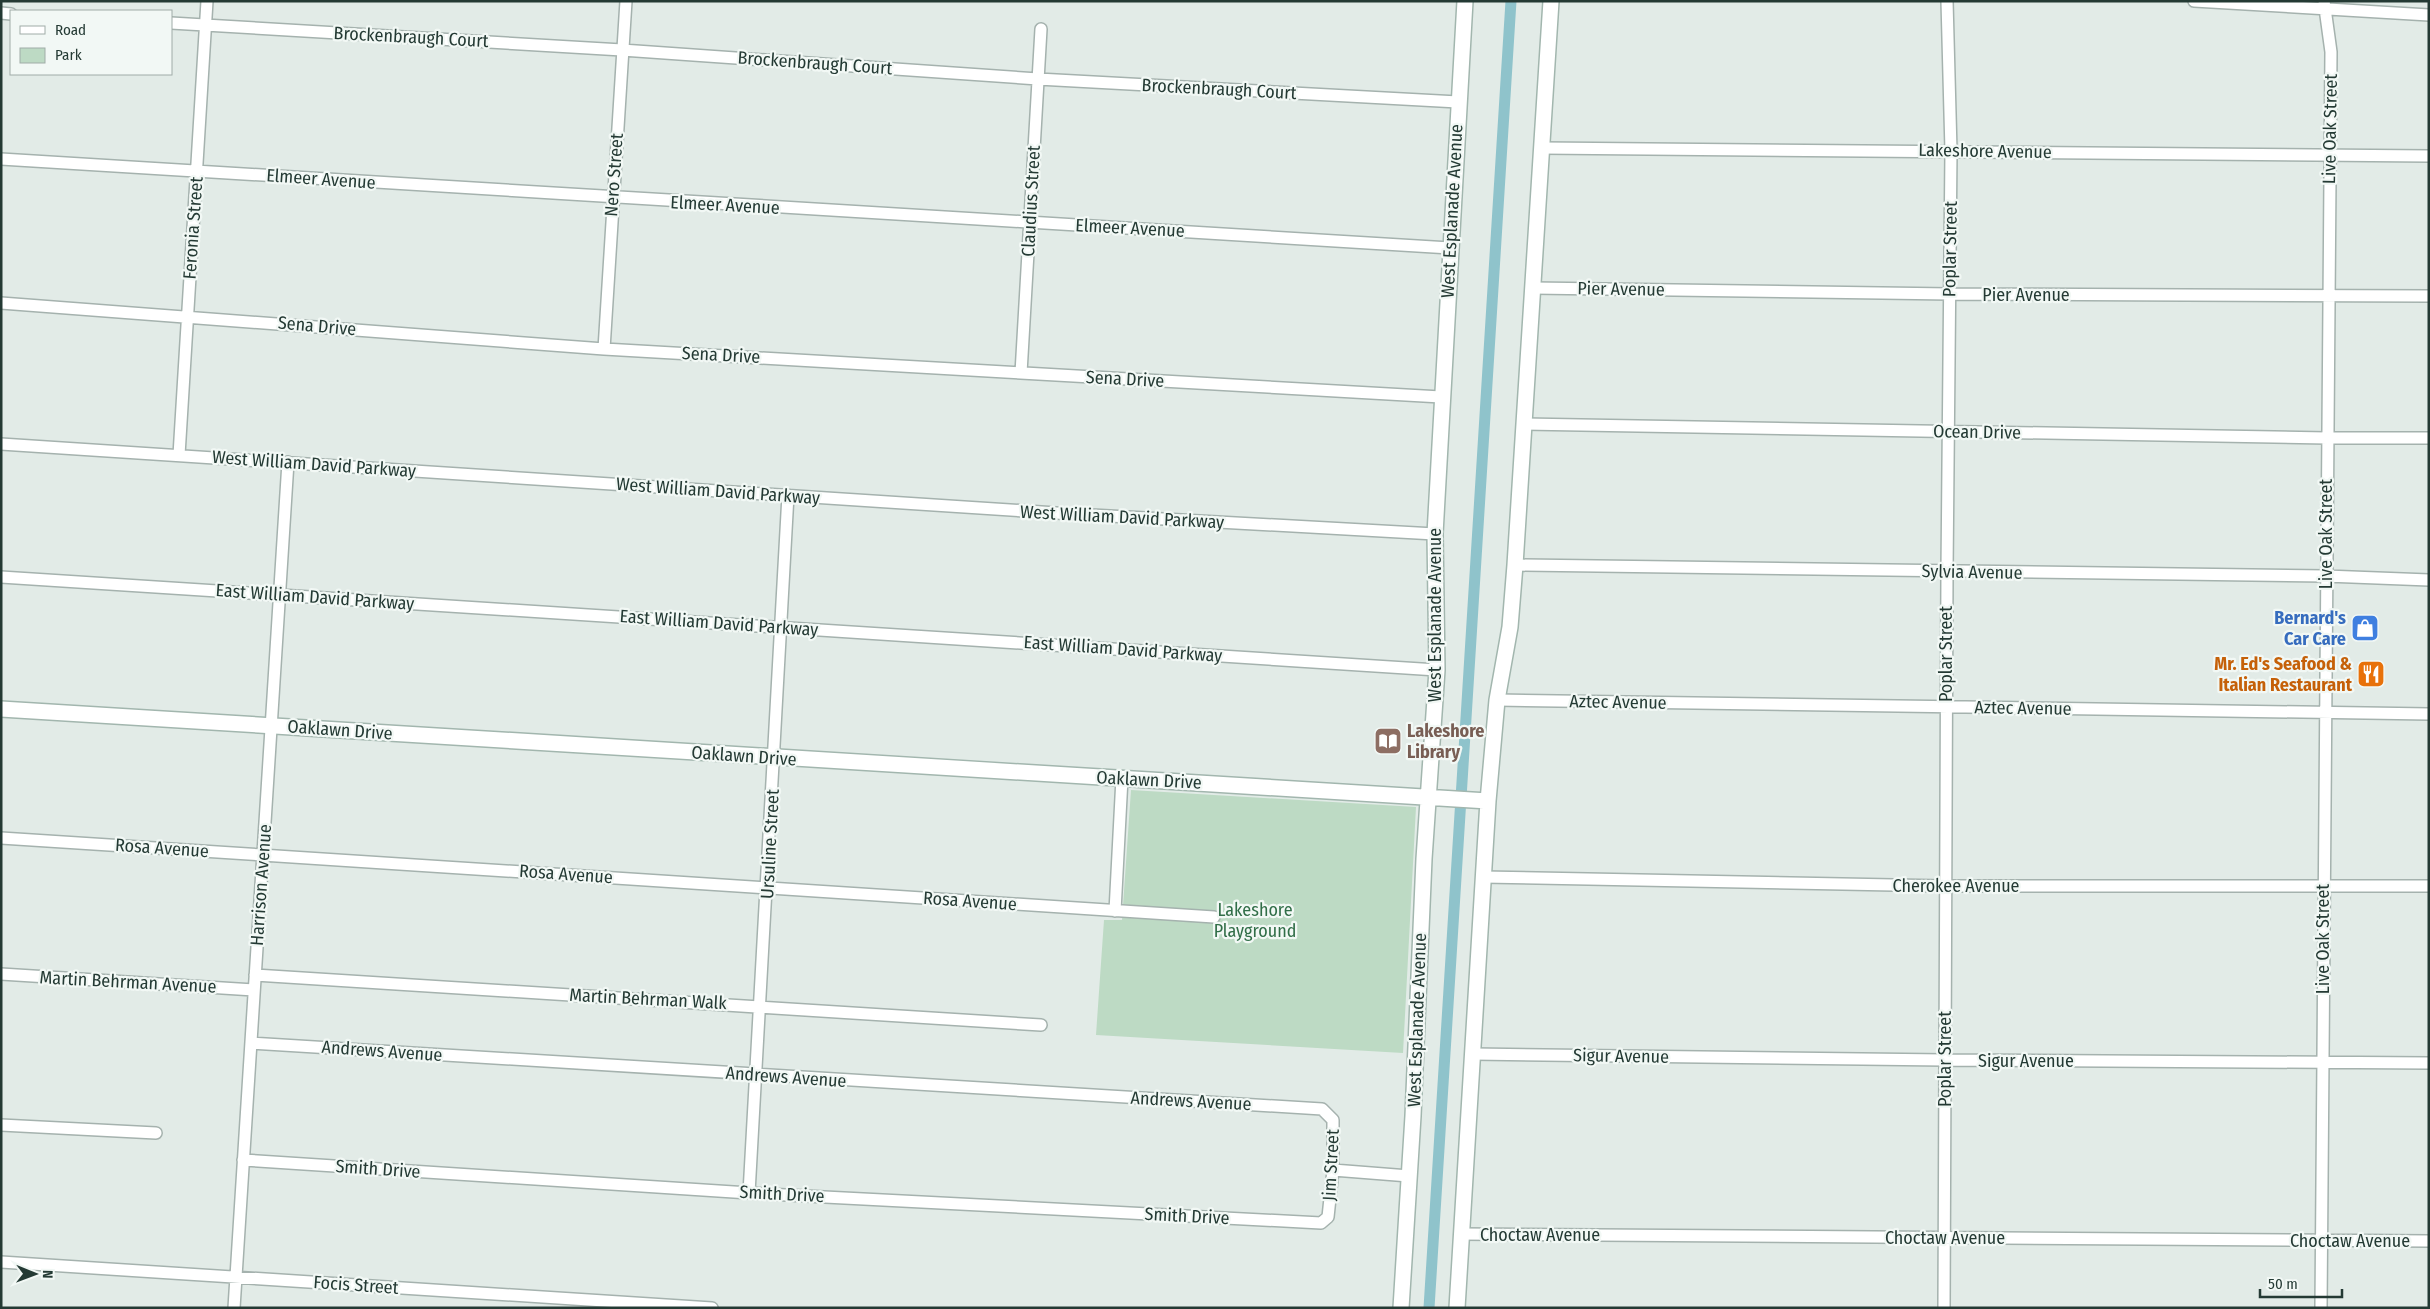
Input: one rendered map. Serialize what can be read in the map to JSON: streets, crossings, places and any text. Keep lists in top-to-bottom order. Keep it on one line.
{"streets":{"main road":["West Esplanade Avenue","Oaklawn Drive"],"street":["Brockenbraugh Court","Live Oak Street","Lakeshore Avenue","Nero Street","Elmeer Avenue","Claudius Street","Feronia Street","Poplar Street","Pier Avenue","Sena Drive","Ocean Drive","West William David Parkway","Sylvia Avenue","East William David Parkway","Aztec Avenue","Ursuline Street","Rosa Avenue","Harrison Avenue","Cherokee Avenue","Martin Behrman Avenue","Martin Behrman Walk","Andrews Avenue","Sigur Avenue","Jim Street","Smith Drive","Choctaw Avenue","Focis Street"]},"crossings":[["Brockenbraugh Court","Nero Street"],["Brockenbraugh Court","Claudius Street"],["Brockenbraugh Court","West Esplanade Avenue"],["Brockenbraugh Court","Feronia Street"],["Live Oak Street","Lakeshore Avenue"],["Live Oak Street","Pier Avenue"],["Live Oak Street","Ocean Drive"],["Live Oak Street","Sylvia Avenue"],["Live Oak Street","Aztec Avenue"],["Live Oak Street","Cherokee Avenue"],["Live Oak Street","Sigur Avenue"],["Live Oak Street","Choctaw Avenue"],["Lakeshore Avenue","Poplar Street"],["Nero Street","Elmeer Avenue"],["Nero Street","Sena Drive"],["Elmeer Avenue","Claudius Street"],["Elmeer Avenue","West Esplanade Avenue"],["Elmeer Avenue","Feronia Street"],["Claudius Street","Sena Drive"],["West Esplanade Avenue","Sena Drive"],["West Esplanade Avenue","West William David Parkway"],["West Esplanade Avenue","East William David Parkway"],["West Esplanade Avenue","Oaklawn Drive"],["Feronia Street","Sena Drive"],["Feronia Street","West William David Parkway"],["Poplar Street","Pier Avenue"],["Poplar Street","Ocean Drive"],["Poplar Street","Sylvia Avenue"],["Poplar Street","Aztec Avenue"],["Poplar Street","Cherokee Avenue"],["Poplar Street","Sigur Avenue"],["Poplar Street","Choctaw Avenue"],["West William David Parkway","Ursuline Street"],["West William David Parkway","Harrison Avenue"],["East William David Parkway","Ursuline Street"],["East William David Parkway","Harrison Avenue"],["Oaklawn Drive","Ursuline Street"],["Oaklawn Drive","Harrison Avenue"],["Ursuline Street","Rosa Avenue"],["Ursuline Street","Martin Behrman Walk"],["Ursuline Street","Andrews Avenue"],["Ursuline Street","Smith Drive"],["Rosa Avenue","Harrison Avenue"],["Harrison Avenue","Martin Behrman Avenue"],["Harrison Avenue","Martin Behrman Walk"],["Harrison Avenue","Andrews Avenue"],["Harrison Avenue","Smith Drive"],["Harrison Avenue","Focis Street"],["Andrews Avenue","Jim Street"],["Jim Street","Smith Drive"]],"parks":["Lakeshore Playground"],"places":{"shop":["Bernard's Car Care"],"restaurant":["Mr. Ed's Seafood & Italian Restaurant"],"library":["Lakeshore Library"]},"legend":["Road","Park"],"scale_bar":"50 m","north":"right"}
